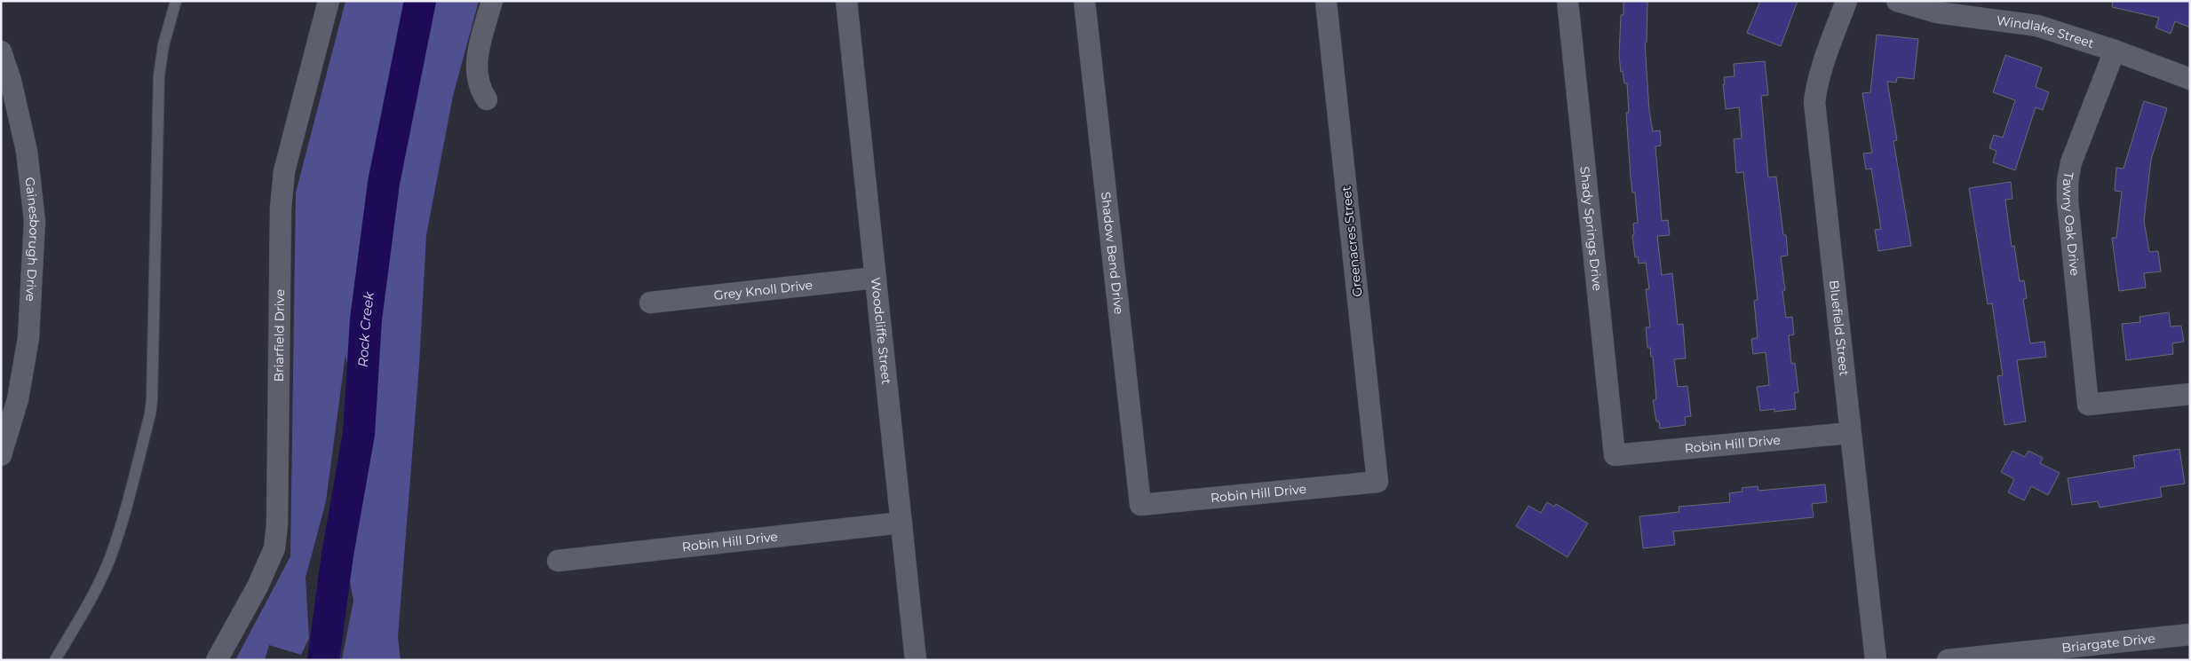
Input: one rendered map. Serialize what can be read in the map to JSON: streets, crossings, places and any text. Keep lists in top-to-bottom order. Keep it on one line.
{"streets":{"street":["Windlake Street","Tawny Oak Drive","Shady Springs Drive","Gainesborugh Drive","Greenacres Street","Shadow Bend Drive","Grey Knoll Drive","Bluefield Street","Woodcliffe Street","Briarfield Drive","Robin Hill Drive","Briargate Drive"]},"crossings":[["Windlake Street","Tawny Oak Drive"],["Shady Springs Drive","Robin Hill Drive"],["Greenacres Street","Robin Hill Drive"],["Shadow Bend Drive","Robin Hill Drive"],["Grey Knoll Drive","Woodcliffe Street"],["Bluefield Street","Robin Hill Drive"],["Woodcliffe Street","Robin Hill Drive"]],"water":["Rock Creek"]}
